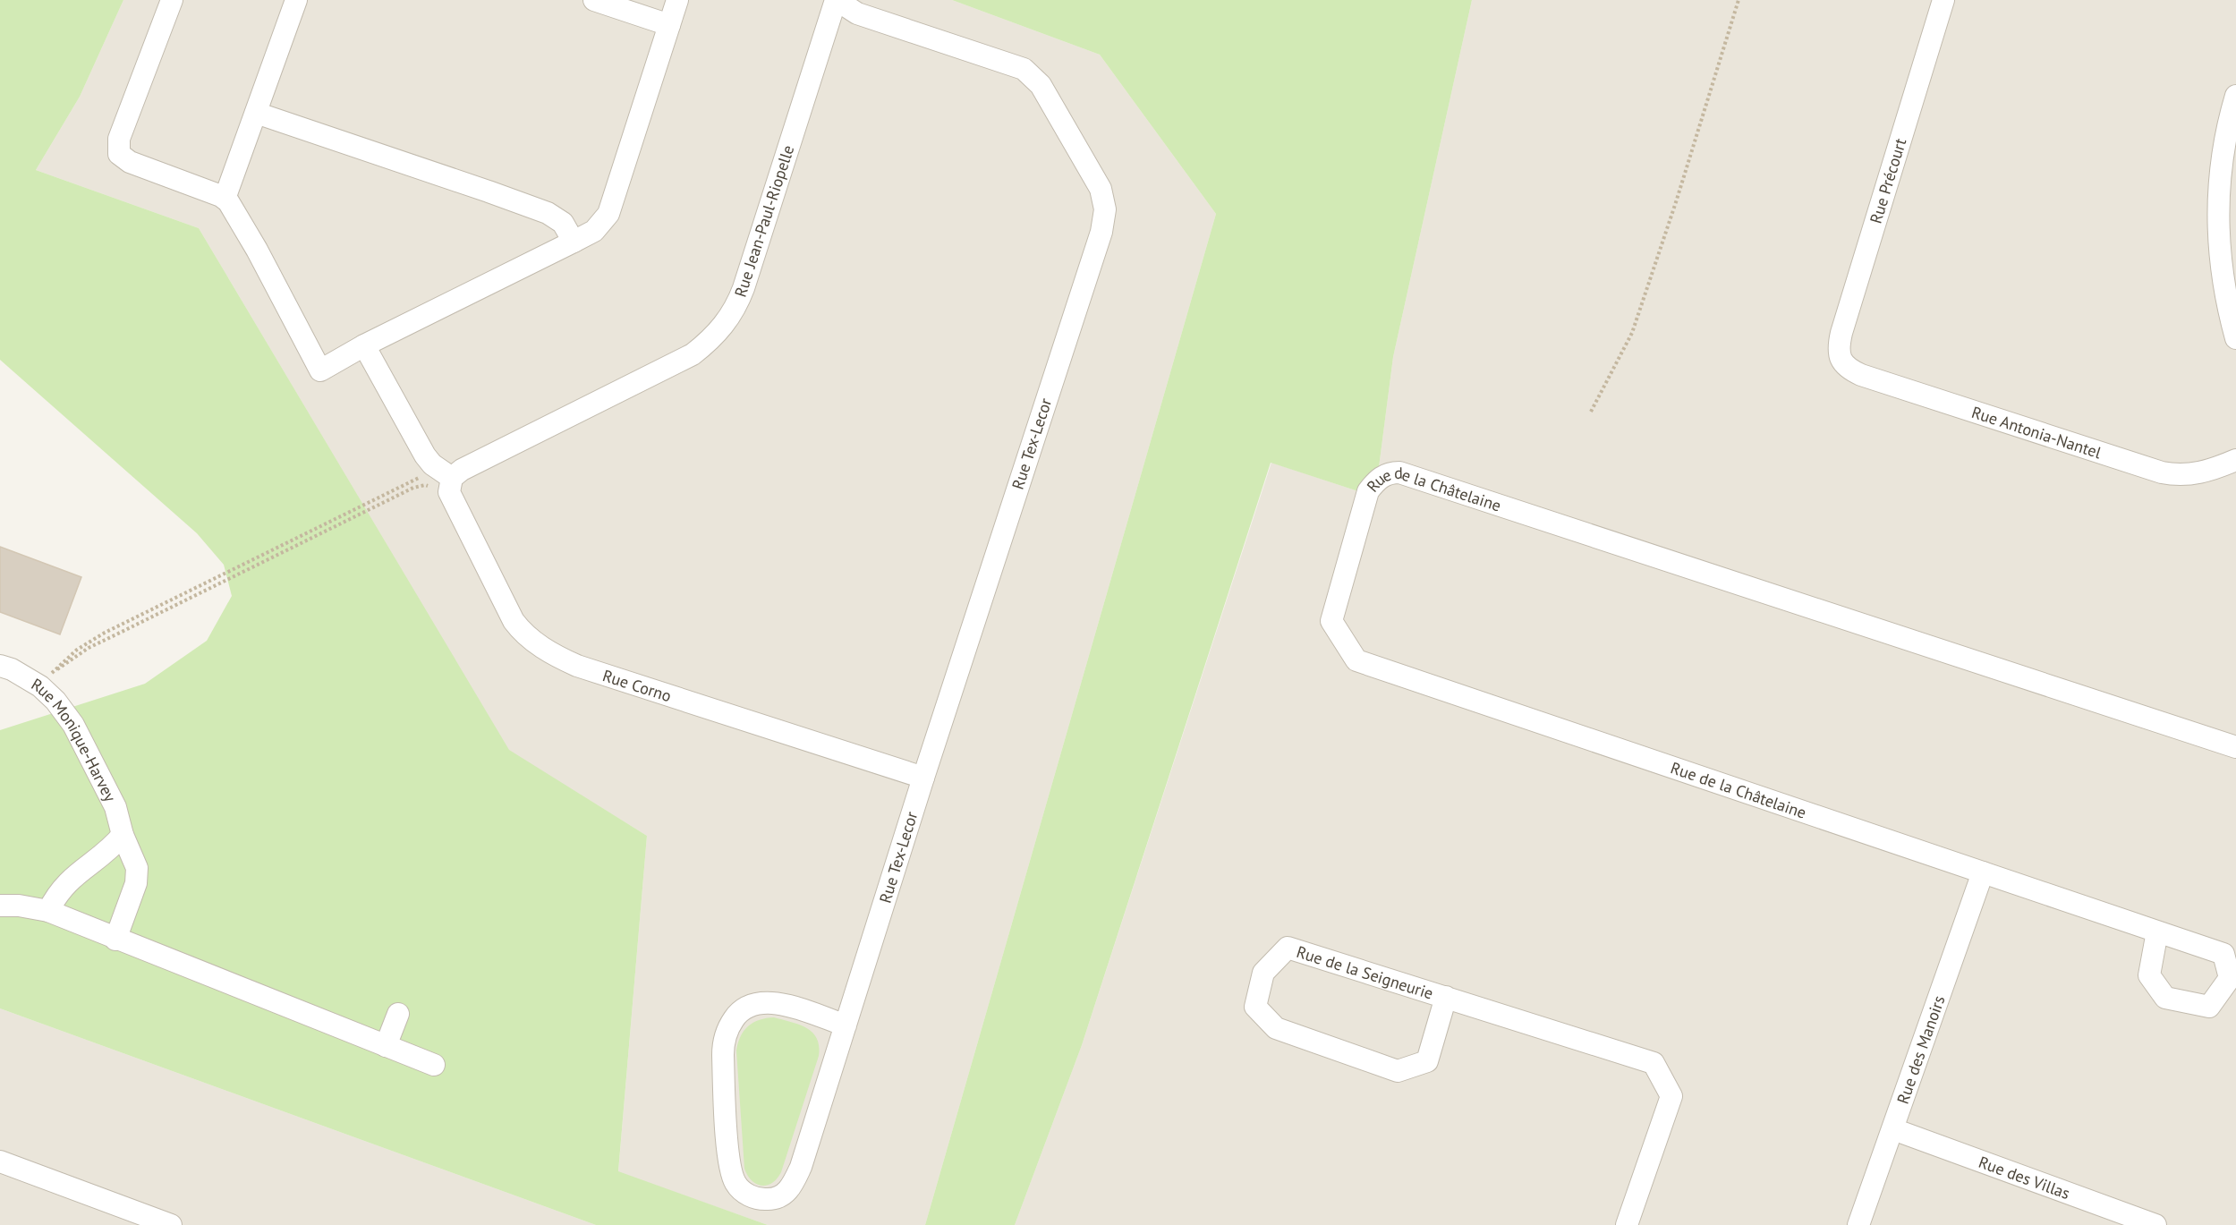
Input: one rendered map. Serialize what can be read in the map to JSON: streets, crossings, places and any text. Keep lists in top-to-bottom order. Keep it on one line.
{"streets":{"street":["Rue Précourt","Rue Jean-Paul-Riopelle","Rue Antonia-Nantel","Rue Tex-Lecor","Rue de la Châtelaine","Rue Corno","Rue Monique-Harvey","Rue de la Seigneurie","Rue des Manoirs","Rue des Villas"]},"crossings":[["Rue Précourt","Rue Antonia-Nantel"],["Rue Jean-Paul-Riopelle","Rue Tex-Lecor"],["Rue Jean-Paul-Riopelle","Rue Corno"],["Rue Tex-Lecor","Rue Corno"],["Rue de la Châtelaine","Rue des Manoirs"],["Rue des Manoirs","Rue des Villas"]]}
